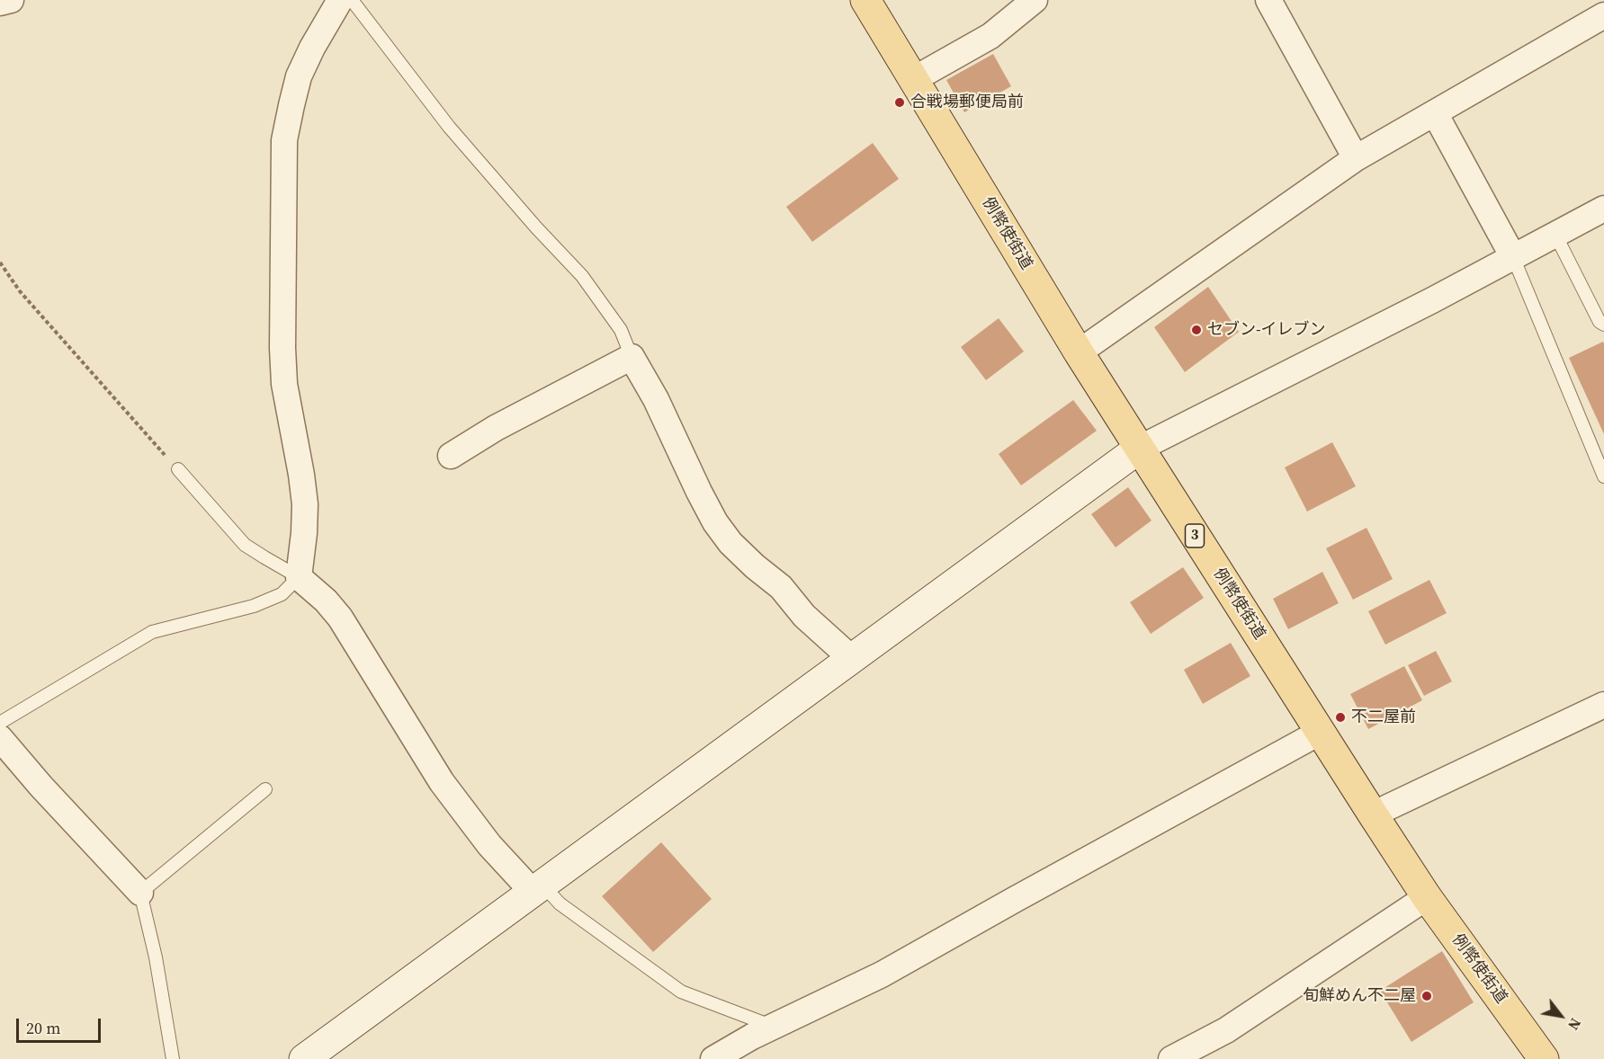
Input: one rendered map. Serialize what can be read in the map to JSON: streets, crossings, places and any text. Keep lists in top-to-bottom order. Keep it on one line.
{"streets":{"main road":["例幣使街道","3"]},"places":["合戦場郵便局前","セブン-イレブン","不二屋前","旬鮮めん不二屋"],"scale_bar":"20 m","north":"bottom right"}
